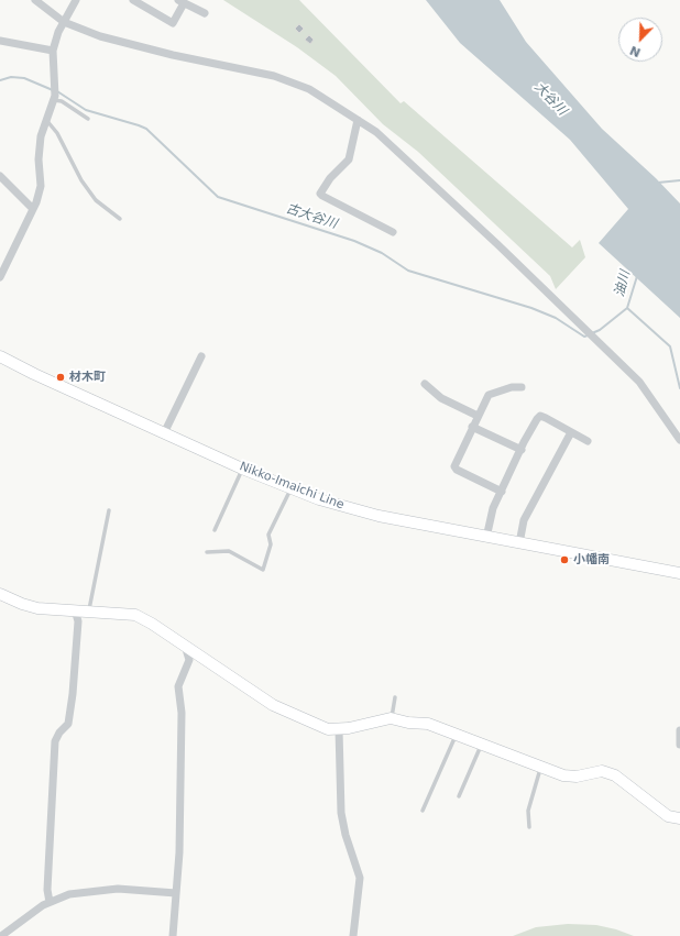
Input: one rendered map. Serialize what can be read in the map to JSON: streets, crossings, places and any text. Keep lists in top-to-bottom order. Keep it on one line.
{"streets":{"street":["Nikko-Imaichi Line"]},"water":["大谷川","古大谷川","油川"],"places":["材木町","小幡南"],"north":"bottom left"}
